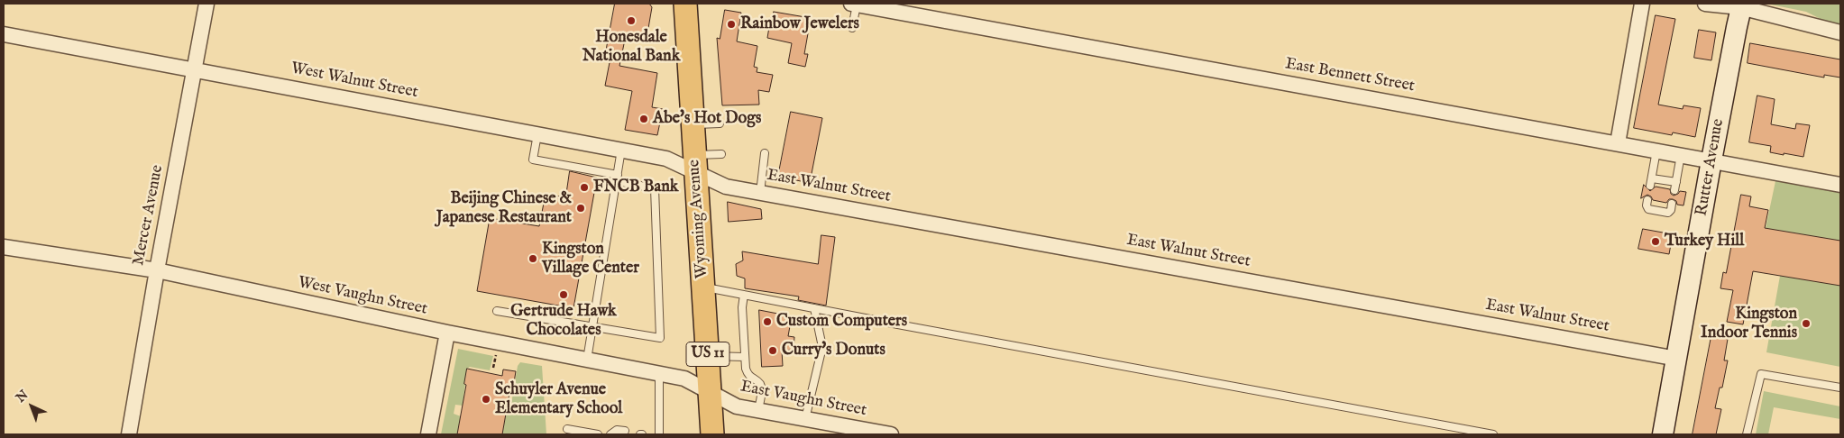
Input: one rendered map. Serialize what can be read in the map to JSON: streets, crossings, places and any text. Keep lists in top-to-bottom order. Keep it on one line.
{"streets":{"main road":["Rutter Avenue","Wyoming Avenue","US 11"],"street":["East Bennett Street","West Walnut Street","East Walnut Street","Mercer Avenue","West Vaughn Street","East Vaughn Street"]},"crossings":[["East Bennett Street","Rutter Avenue"],["West Walnut Street","East Walnut Street"],["West Walnut Street","Mercer Avenue"],["West Walnut Street","Wyoming Avenue"],["Rutter Avenue","East Walnut Street"],["East Walnut Street","Wyoming Avenue"],["Mercer Avenue","West Vaughn Street"],["Wyoming Avenue","West Vaughn Street"],["Wyoming Avenue","East Vaughn Street"],["West Vaughn Street","East Vaughn Street"]],"places":["Honesdale National Bank","Rainbow Jewelers","Abe's Hot Dogs","FNCB Bank","Beijing Chinese & Japanese Restaurant","Turkey Hill","Kingston Village Center","Gertrude Hawk Chocolates","Custom Computers","Kingston Indoor Tennis","Curry's Donuts","Schuyler Avenue Elementary School"],"north":"top left"}
